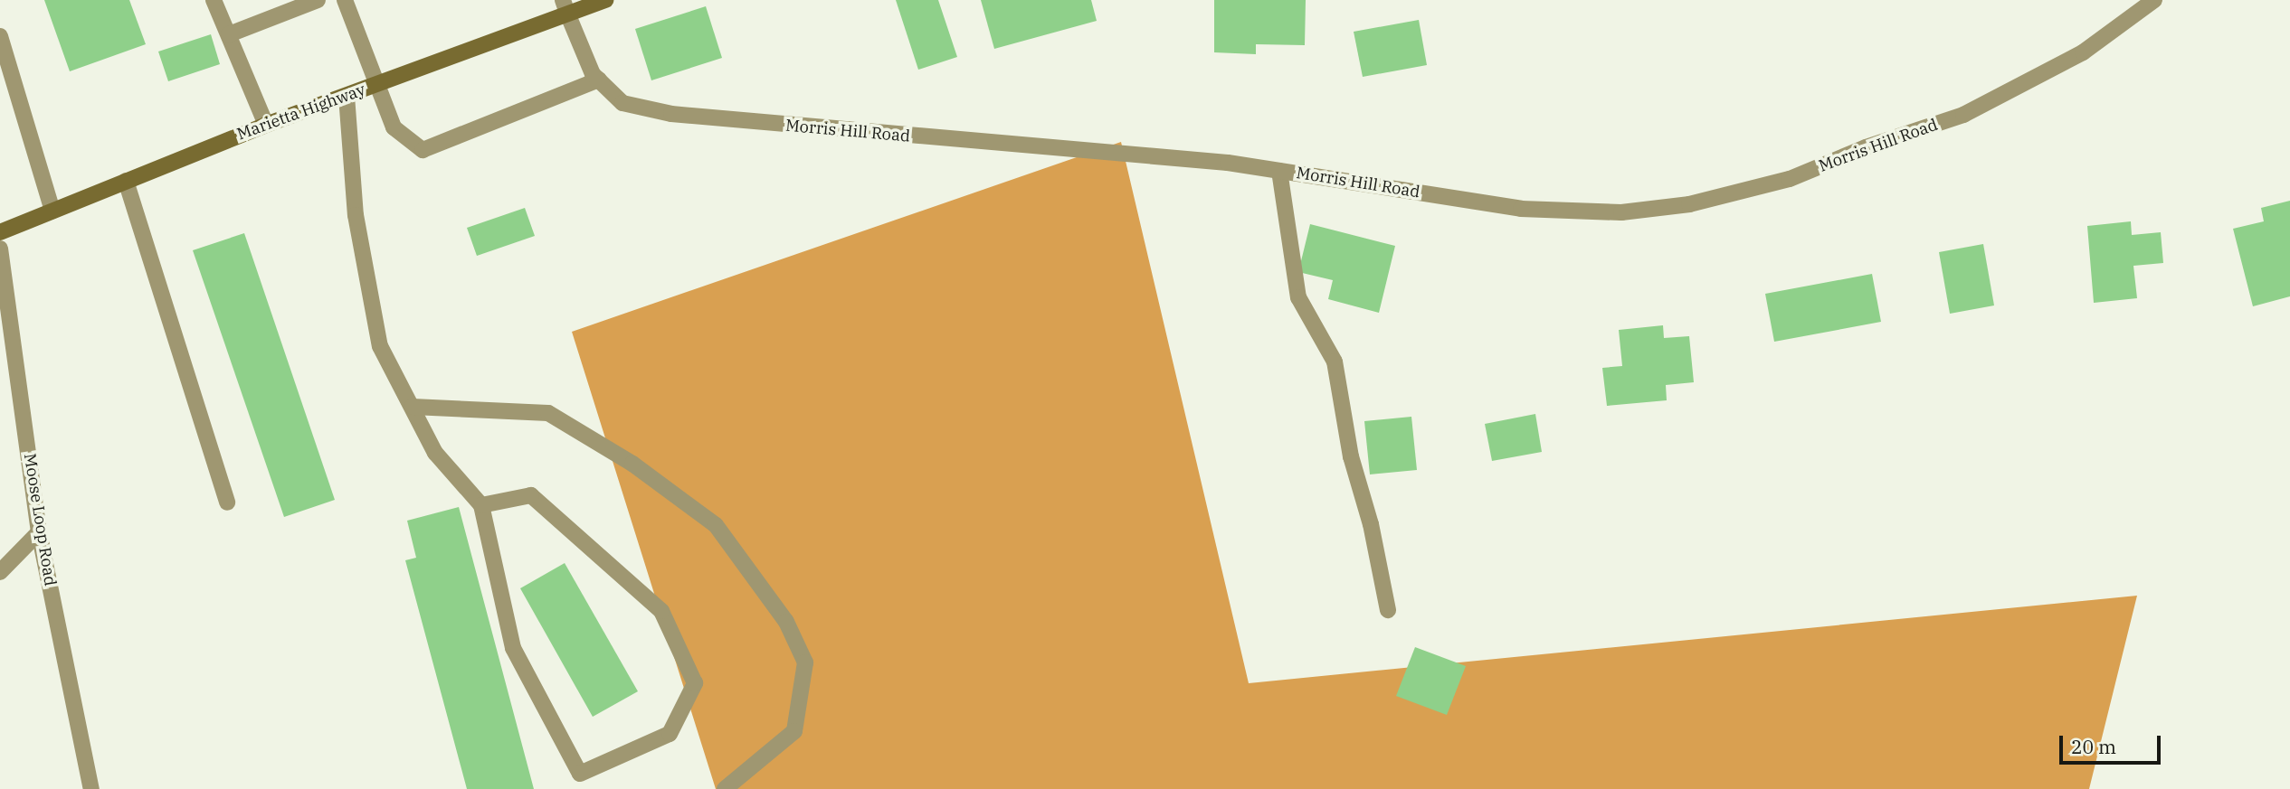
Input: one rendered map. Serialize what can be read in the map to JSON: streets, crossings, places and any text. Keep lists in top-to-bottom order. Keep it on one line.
{"streets":{"main road":["Marietta Highway"],"street":["Morris Hill Road","Moose Loop Road"]},"crossings":[["Marietta Highway","Morris Hill Road"]],"scale_bar":"20 m"}
